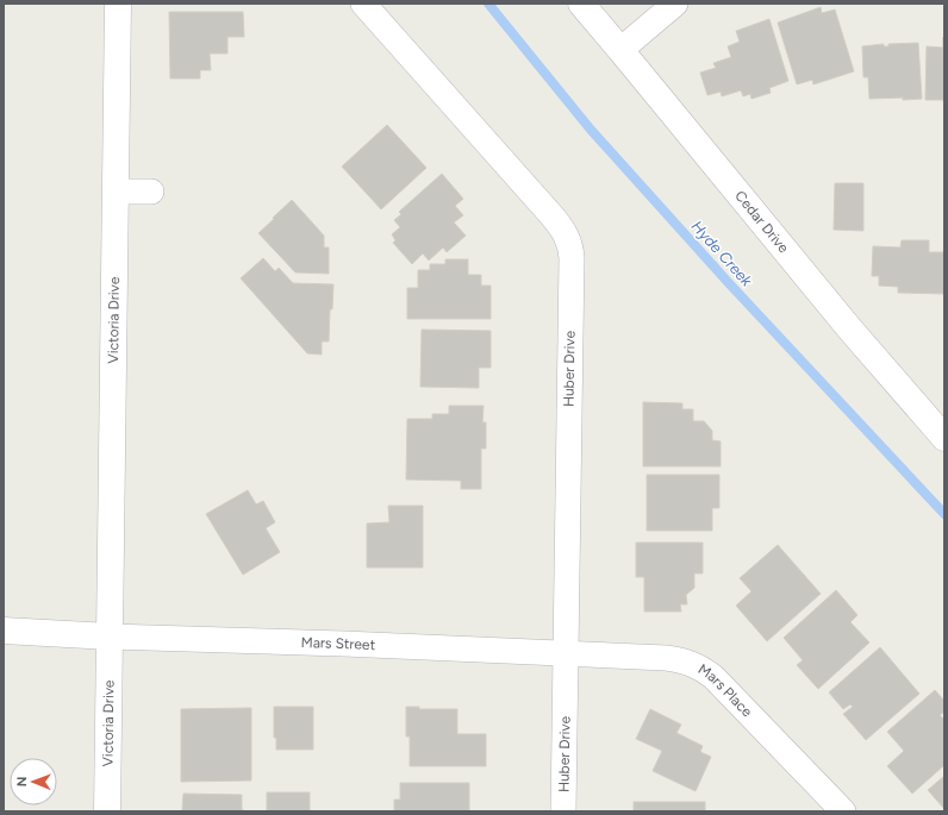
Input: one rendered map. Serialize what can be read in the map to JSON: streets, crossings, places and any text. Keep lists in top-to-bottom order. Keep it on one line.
{"streets":{"street":["Cedar Drive","Victoria Drive","Huber Drive","Mars Street","Mars Place"]},"crossings":[["Victoria Drive","Mars Street"],["Huber Drive","Mars Street"],["Huber Drive","Mars Place"],["Mars Street","Mars Place"]],"water":["Hyde Creek"],"north":"left"}
